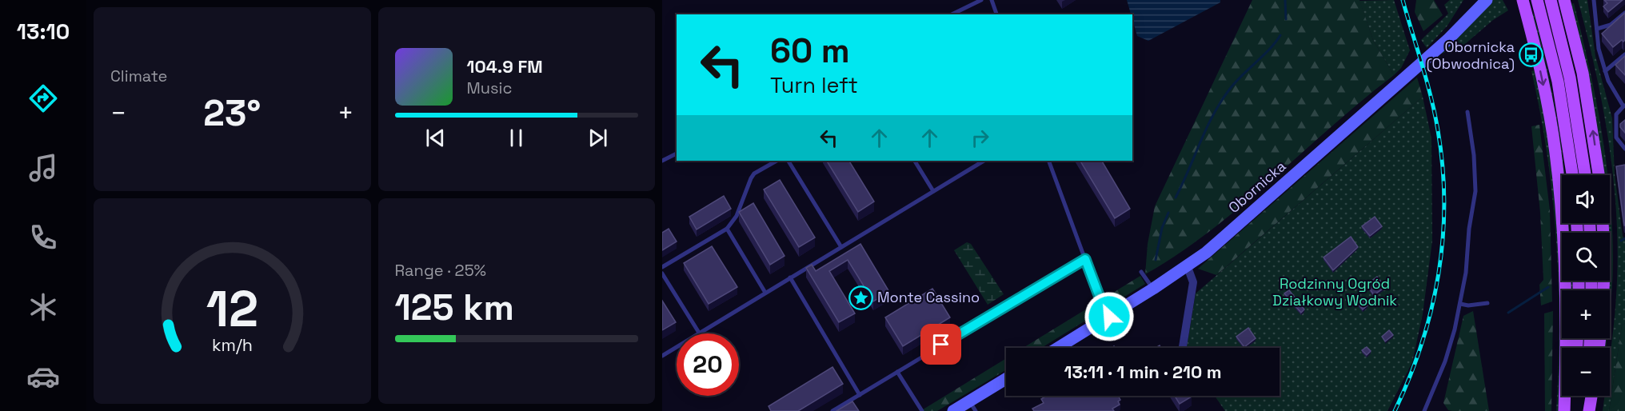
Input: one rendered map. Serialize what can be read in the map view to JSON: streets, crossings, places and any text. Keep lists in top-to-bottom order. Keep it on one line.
{"streets":{"main road":["Obornicka"]},"parks":["Rodzinny Ogród Działkowy Wodnik"],"places":{"bus stop":["Obornicka (Obwodnica)"],"place":["Monte Cassino"]},"page":{"tabs":"13:10","tile":["Climate",["Range · 25%","125 km"]],"turn":["60 m","Turn left"],"song":["104.9 FM","Music"],"heat":["−","23°","+"],"map_buttons":["+","−"],"limit":"20","trip":"13:11 · 1 min · 210 m","gauge":["12","km/h"]}}
